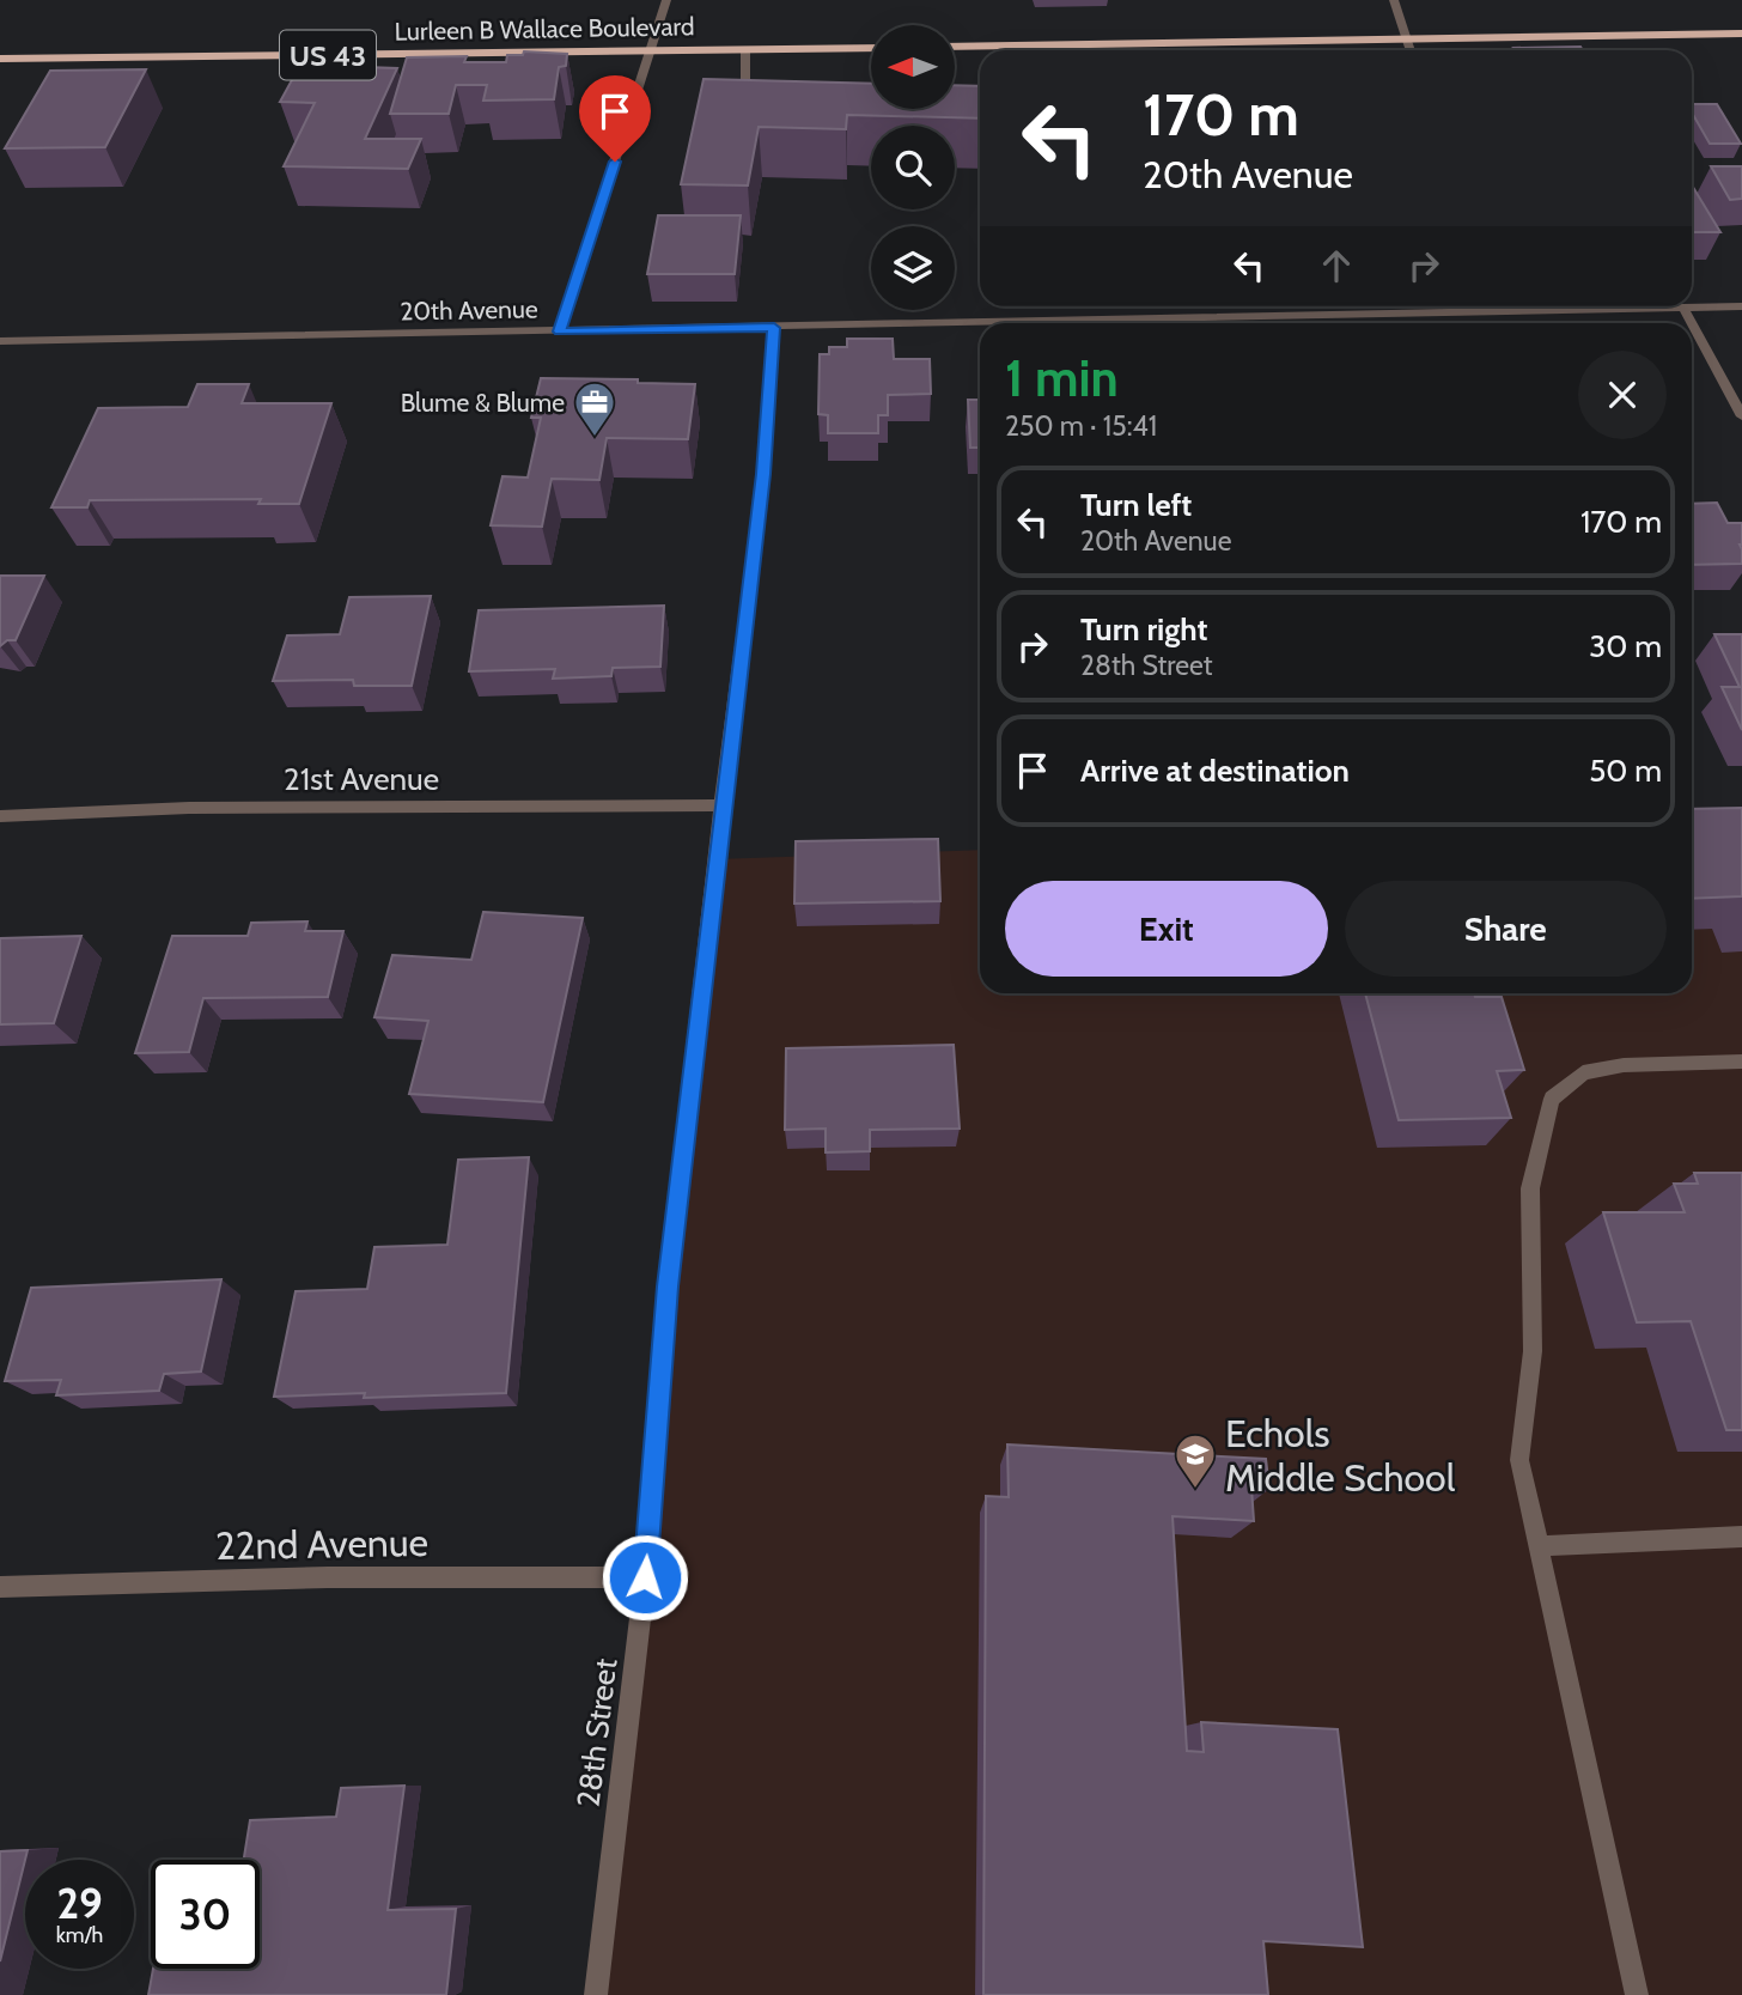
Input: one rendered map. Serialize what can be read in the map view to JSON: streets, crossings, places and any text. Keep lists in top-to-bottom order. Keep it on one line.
{"streets":{"highway":["Lurleen B Wallace Boulevard","US 43"],"street":["20th Avenue","21st Avenue","22nd Avenue","28th Street"]},"crossings":[["20th Avenue","28th Street"],["21st Avenue","28th Street"],["22nd Avenue","28th Street"]],"places":{"office":["Blume & Blume"],"school or university":["Echols Middle School"]},"north":"left","page":{"turn":["170 m","20th Avenue"],"heading":["1 min","250 m · 15:41"],"list":[{"name":"Turn left","note":"20th Avenue","value":"170 m"},{"name":"Turn right","note":"28th Street","value":"30 m"},{"name":"Arrive at destination","value":"50 m"}],"buttons":["Exit","Share"],"speed":"29 km/h","limit":"30"}}
